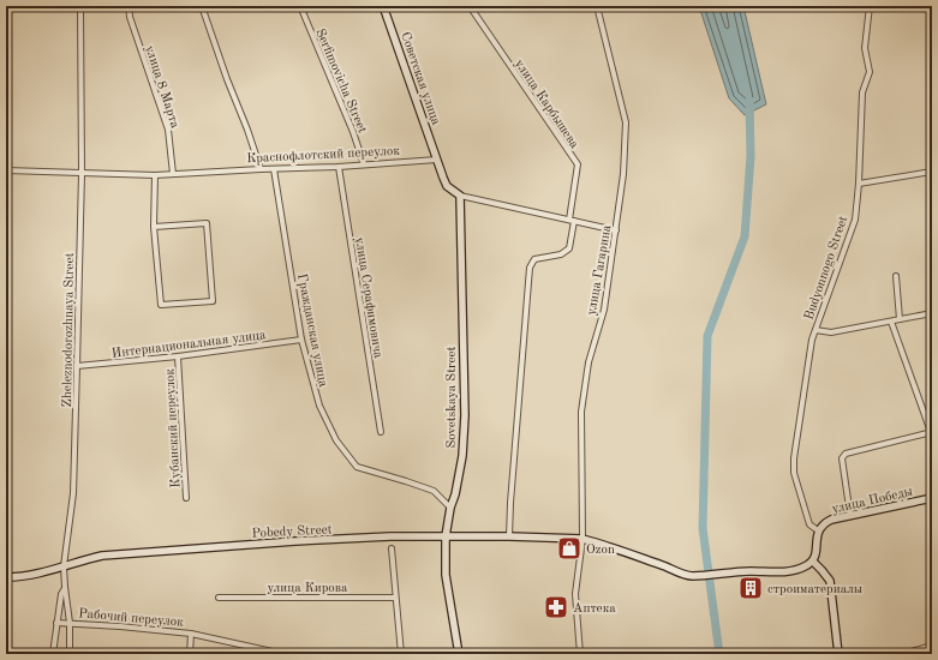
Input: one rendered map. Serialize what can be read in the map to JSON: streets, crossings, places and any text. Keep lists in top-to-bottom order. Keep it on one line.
{"streets":{"street":["Советская улица","Serfimovicha Street","улица 8 Марта","улица Карбышева","Краснофлотский переулок","Budyonnogo Street","улица Гагарина","улица Серафимовича","Zheleznodorozhnaya Street","Гражданская улица","Интернациональная улица","Sovetskaya Street","Кубанский переулок","улица Победы","Pobedy Street","улица Кирова","Рабочий переулок"]},"crossings":[["Советская улица","Краснофлотский переулок"],["Serfimovicha Street","Краснофлотский переулок"],["улица 8 Марта","Краснофлотский переулок"],["улица Карбышева","Pobedy Street"],["Краснофлотский переулок","улица Серафимовича"],["Краснофлотский переулок","Zheleznodorozhnaya Street"],["Краснофлотский переулок","Гражданская улица"],["Budyonnogo Street","улица Победы"],["улица Гагарина","Pobedy Street"],["Zheleznodorozhnaya Street","Интернациональная улица"],["Zheleznodorozhnaya Street","Pobedy Street"],["Zheleznodorozhnaya Street","Рабочий переулок"],["Гражданская улица","Интернациональная улица"],["Гражданская улица","Sovetskaya Street"],["Интернациональная улица","Кубанский переулок"],["Sovetskaya Street","Pobedy Street"]],"places":{"shop":["Ozon"],"building":["строиматериалы"],"pharmacy":["Аптека"]}}
